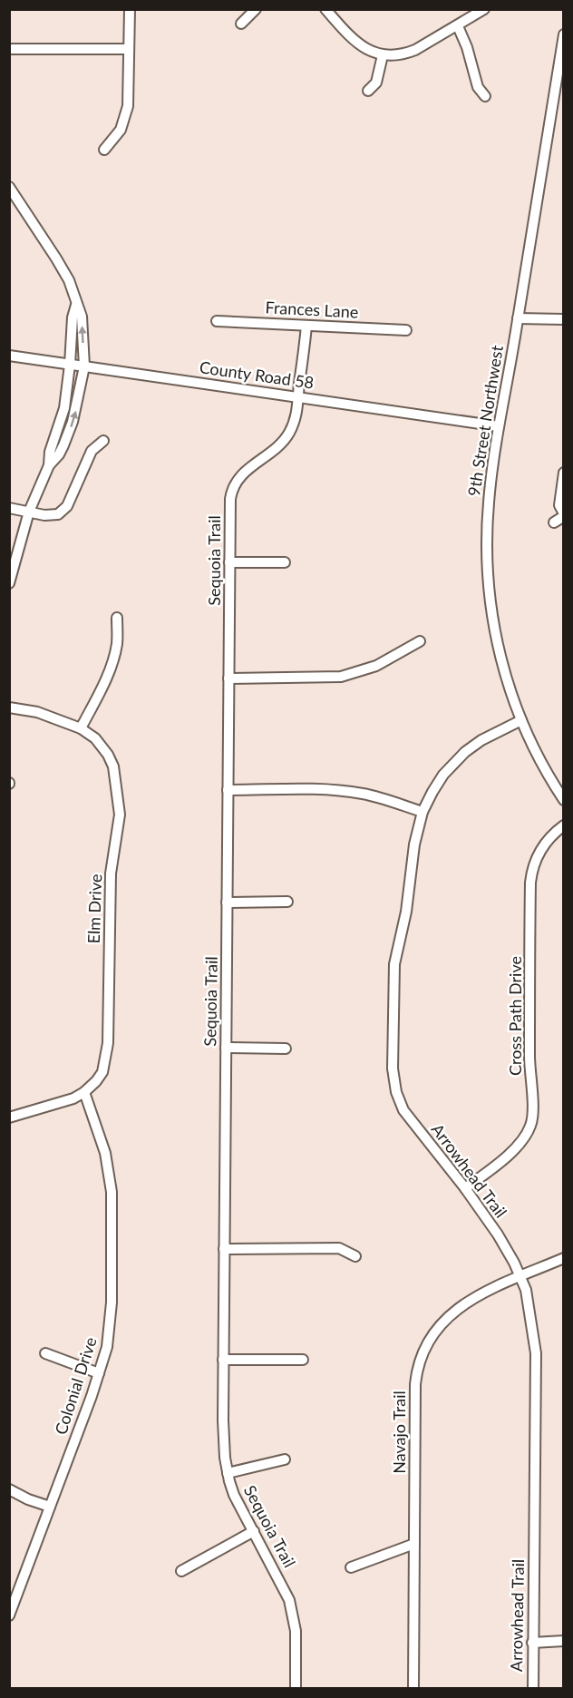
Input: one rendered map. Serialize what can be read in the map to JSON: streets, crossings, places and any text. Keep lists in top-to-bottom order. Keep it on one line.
{"streets":{"street":["Frances Lane","County Road 58","9th Street Northwest","Sequoia Trail","Elm Drive","Cross Path Drive","Arrowhead Trail","Colonial Drive","Navajo Trail"]},"crossings":[["Frances Lane","Sequoia Trail"],["County Road 58","9th Street Northwest"],["County Road 58","Sequoia Trail"],["9th Street Northwest","Arrowhead Trail"],["Elm Drive","Colonial Drive"],["Cross Path Drive","Arrowhead Trail"],["Arrowhead Trail","Navajo Trail"]]}
